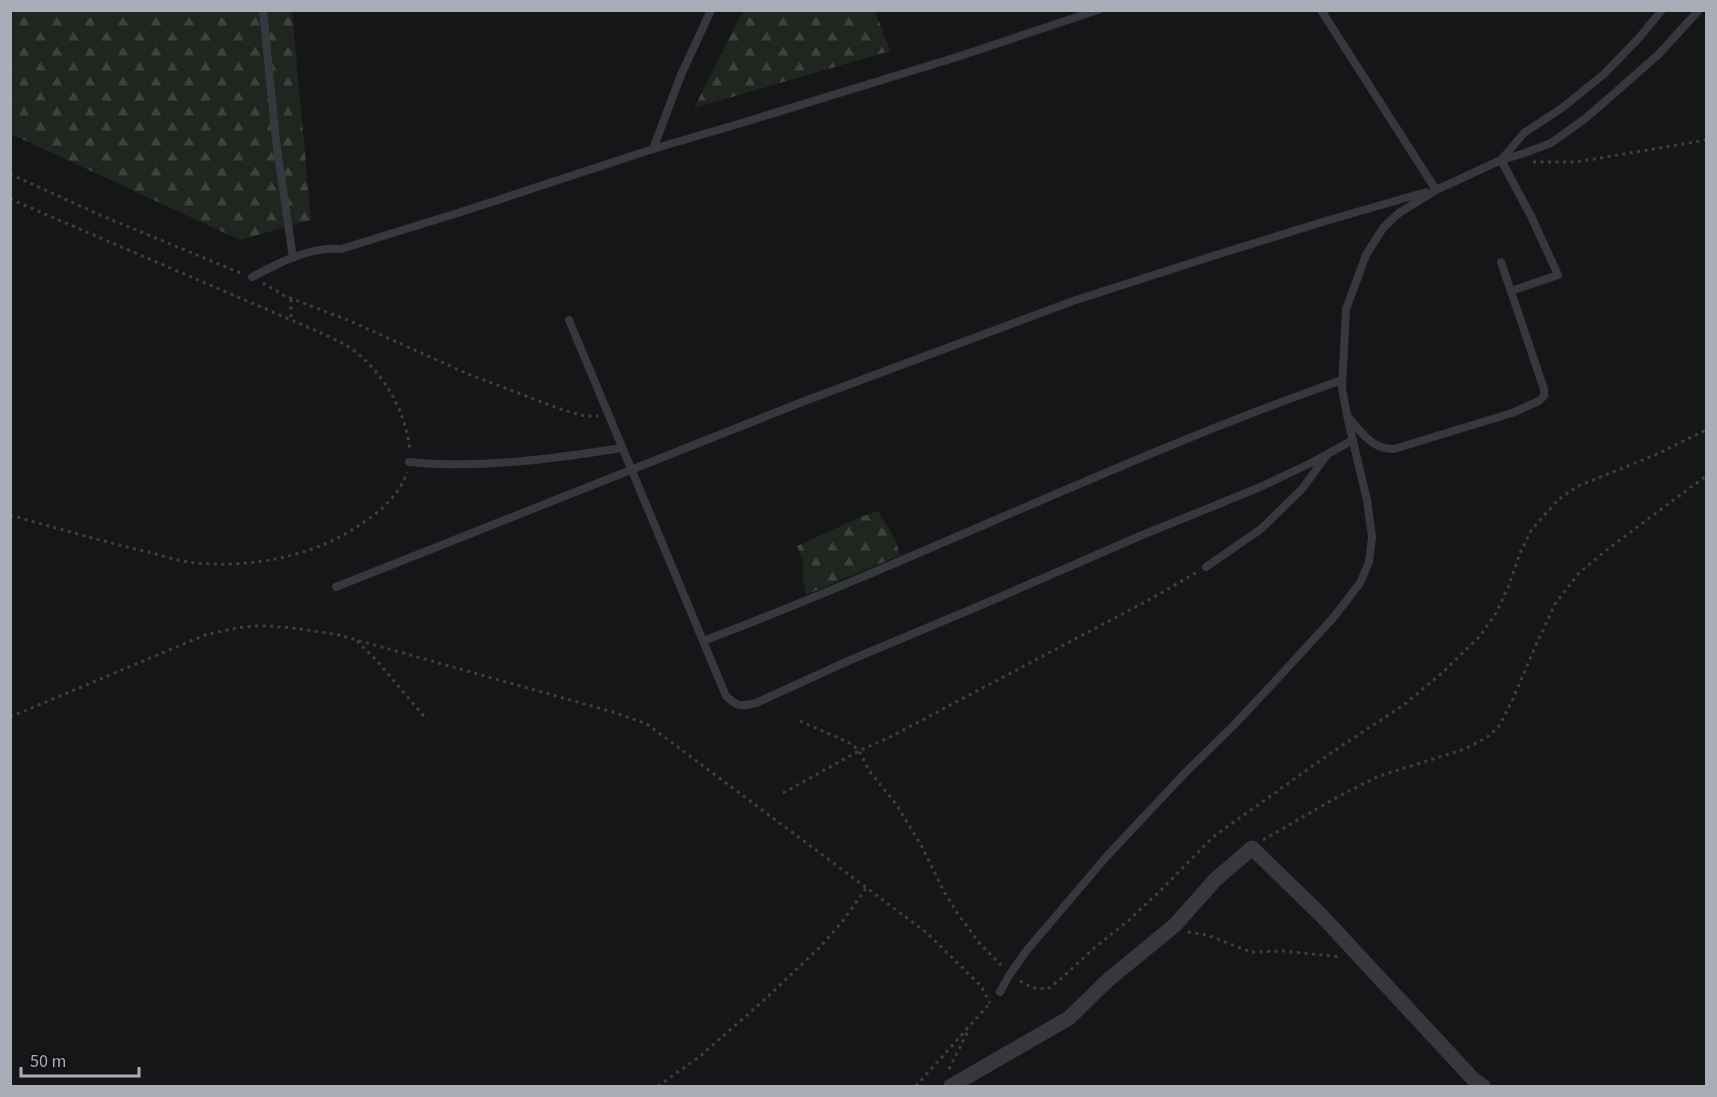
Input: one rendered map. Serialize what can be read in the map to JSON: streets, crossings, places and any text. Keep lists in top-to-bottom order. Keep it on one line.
{"scale_bar":"50 m"}
